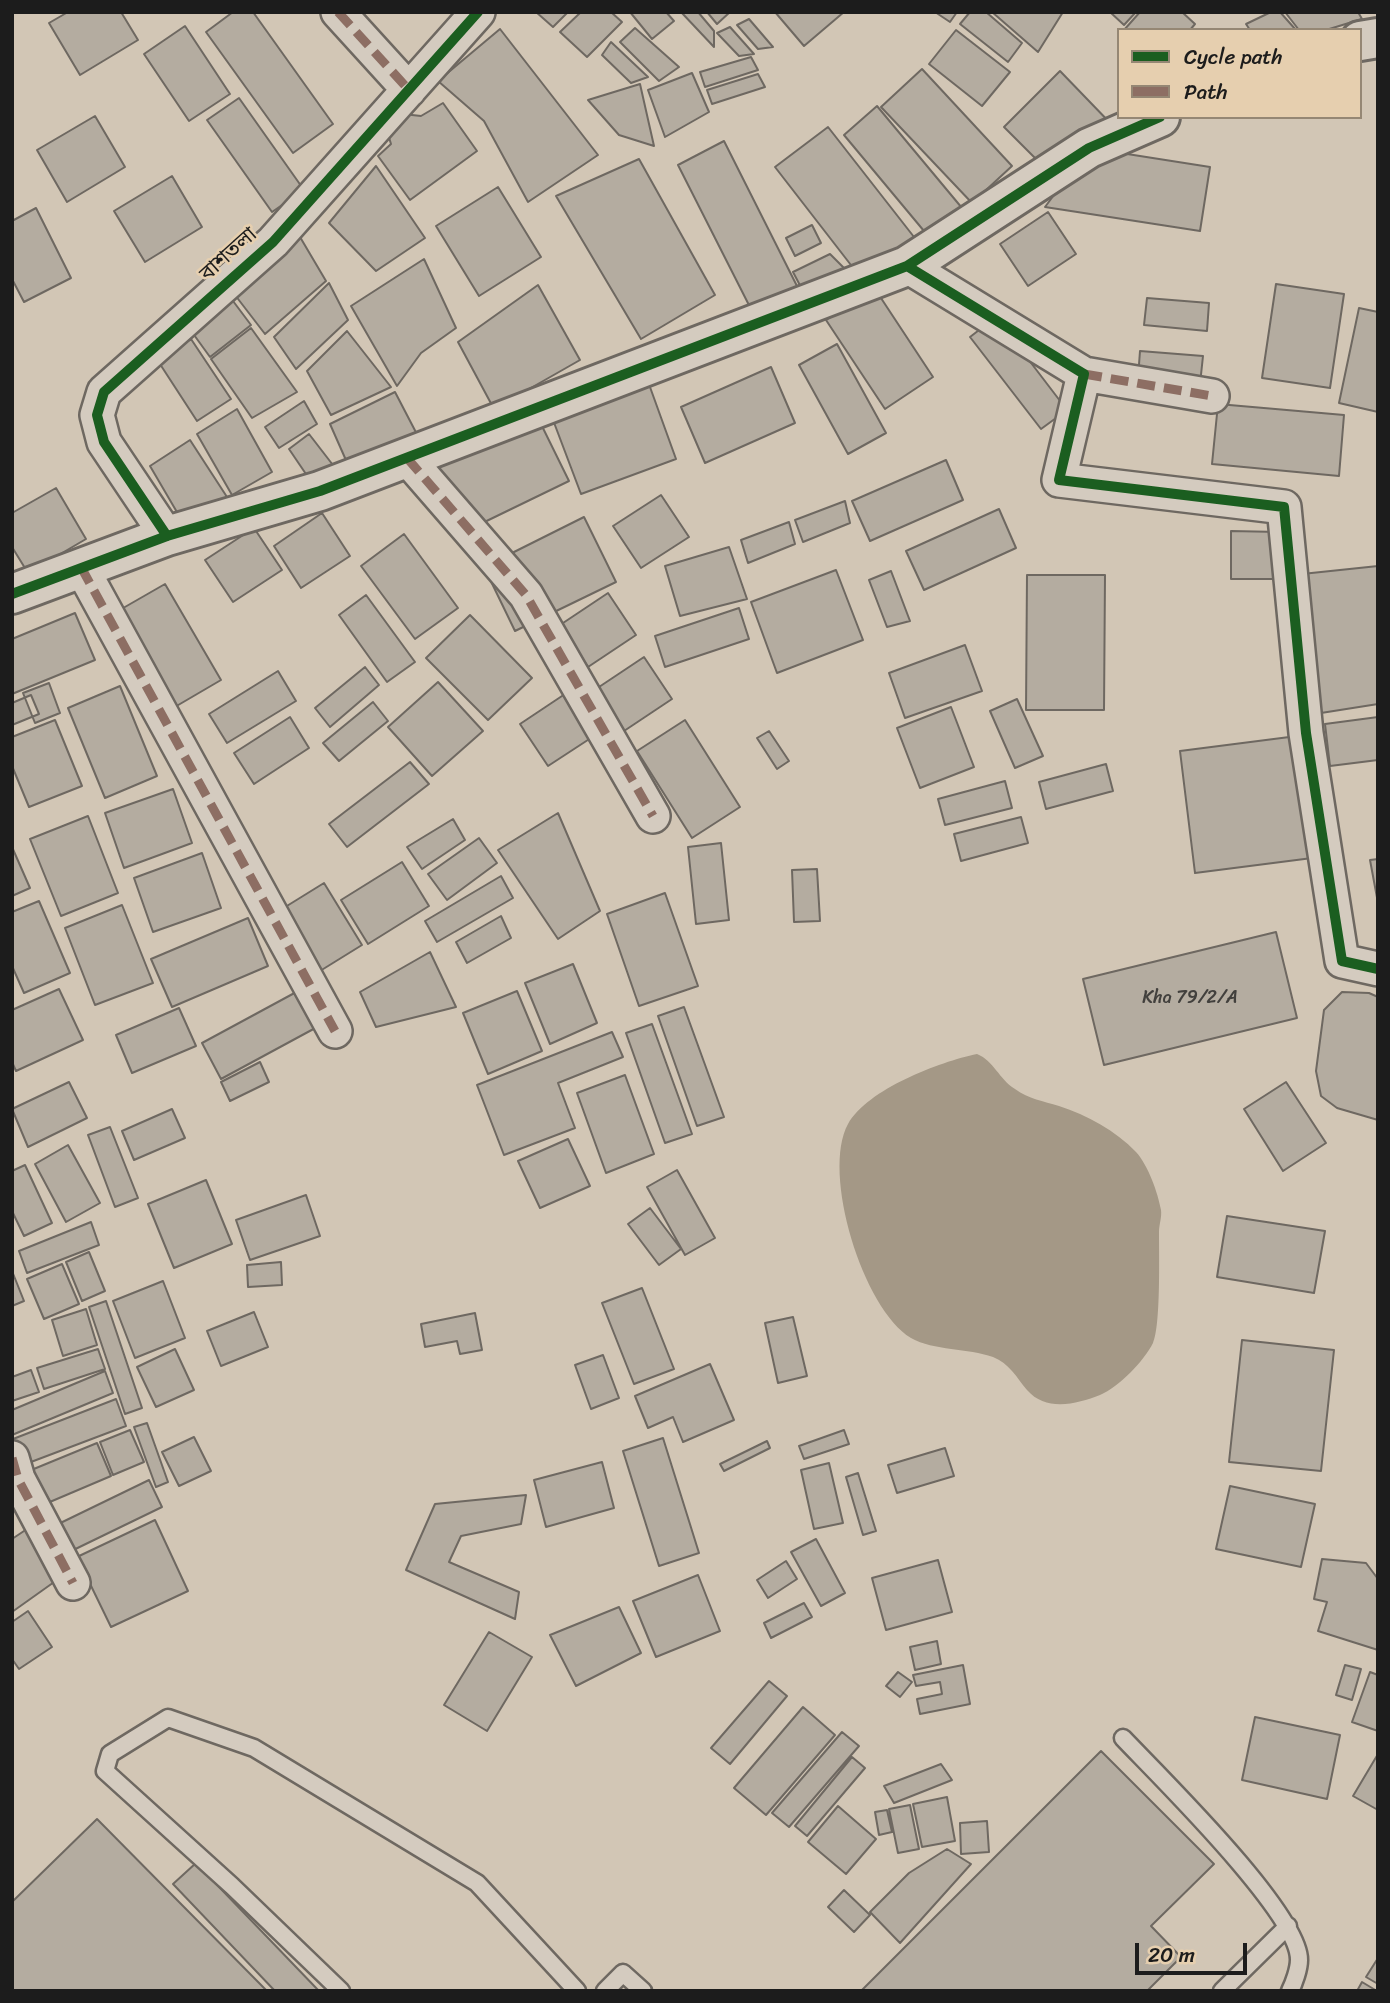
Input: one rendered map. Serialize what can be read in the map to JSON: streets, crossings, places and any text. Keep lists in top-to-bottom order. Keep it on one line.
{"streets":{"street":["বাশতলা"]},"house_numbers":["Kha 79/2/A"],"legend":["Cycle path","Path"],"scale_bar":"20 m"}
